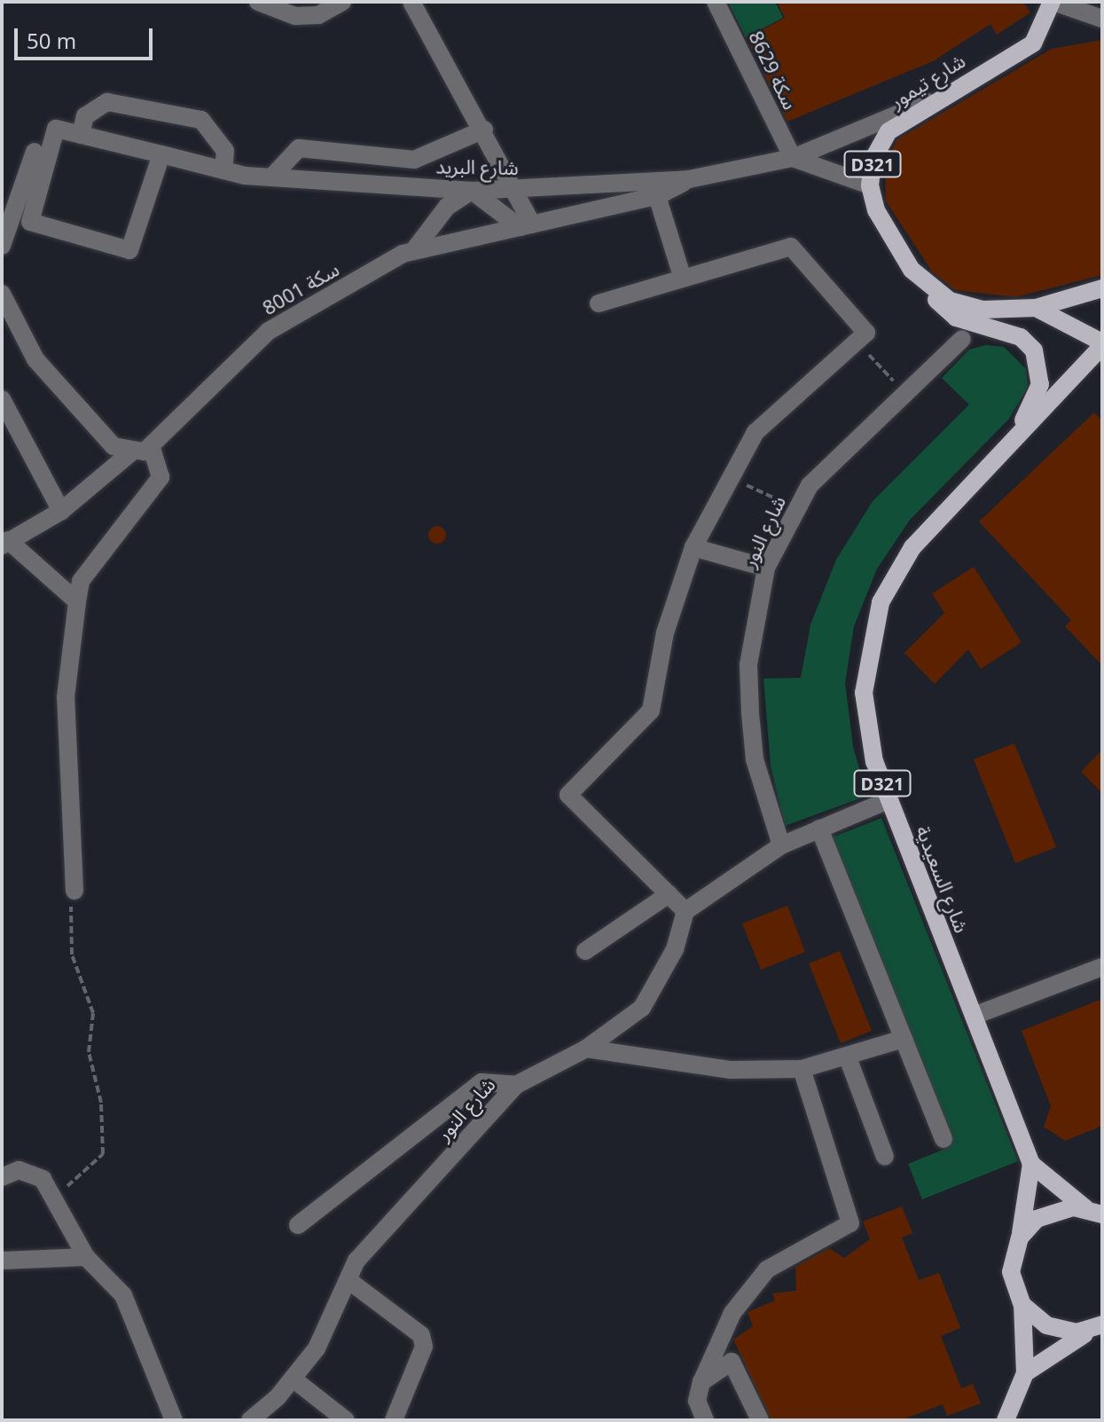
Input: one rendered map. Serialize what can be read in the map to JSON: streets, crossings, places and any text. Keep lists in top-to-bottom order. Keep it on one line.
{"streets":{"main road":["شارع تيمور","D321","شارع السعيدية"],"street":["سكة 8629","شارع البريد","سكة 8001","شارع النور"]},"crossings":[["سكة 8629","شارع البريد"],["شارع تيمور","D321"],["شارع تيمور","شارع البريد"],["D321","شارع السعيدية"],["شارع البريد","سكة 8001"]],"scale_bar":"50 m"}
